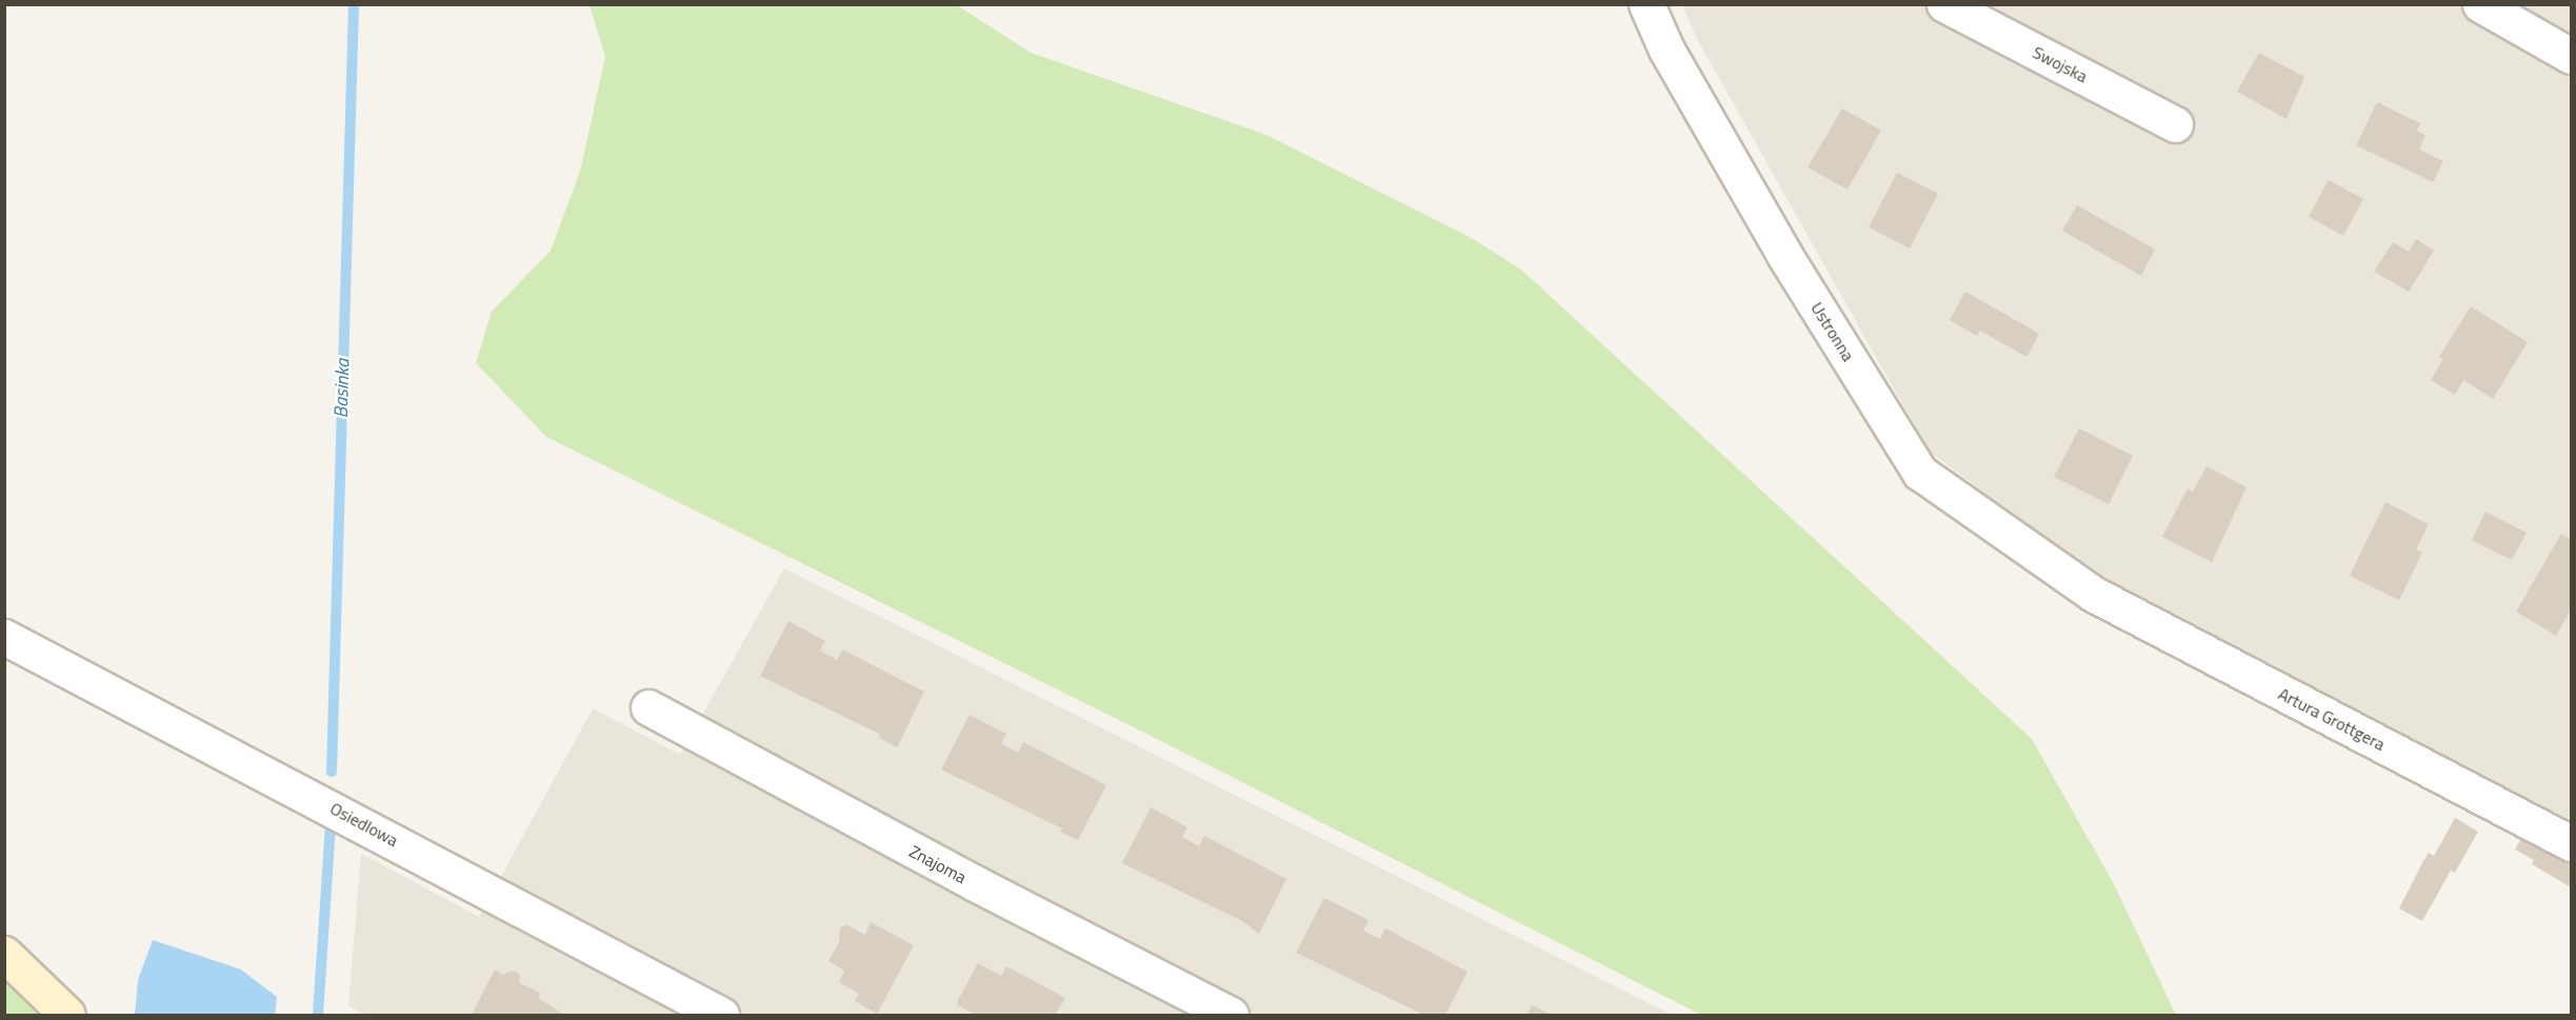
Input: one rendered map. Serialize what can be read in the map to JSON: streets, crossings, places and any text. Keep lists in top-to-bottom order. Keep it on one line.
{"streets":{"street":["Swojska","Ustronna","Artura Grottgera","Osiedlowa","Znajoma"]},"crossings":[["Ustronna","Artura Grottgera"]],"water":["Basinka"]}
